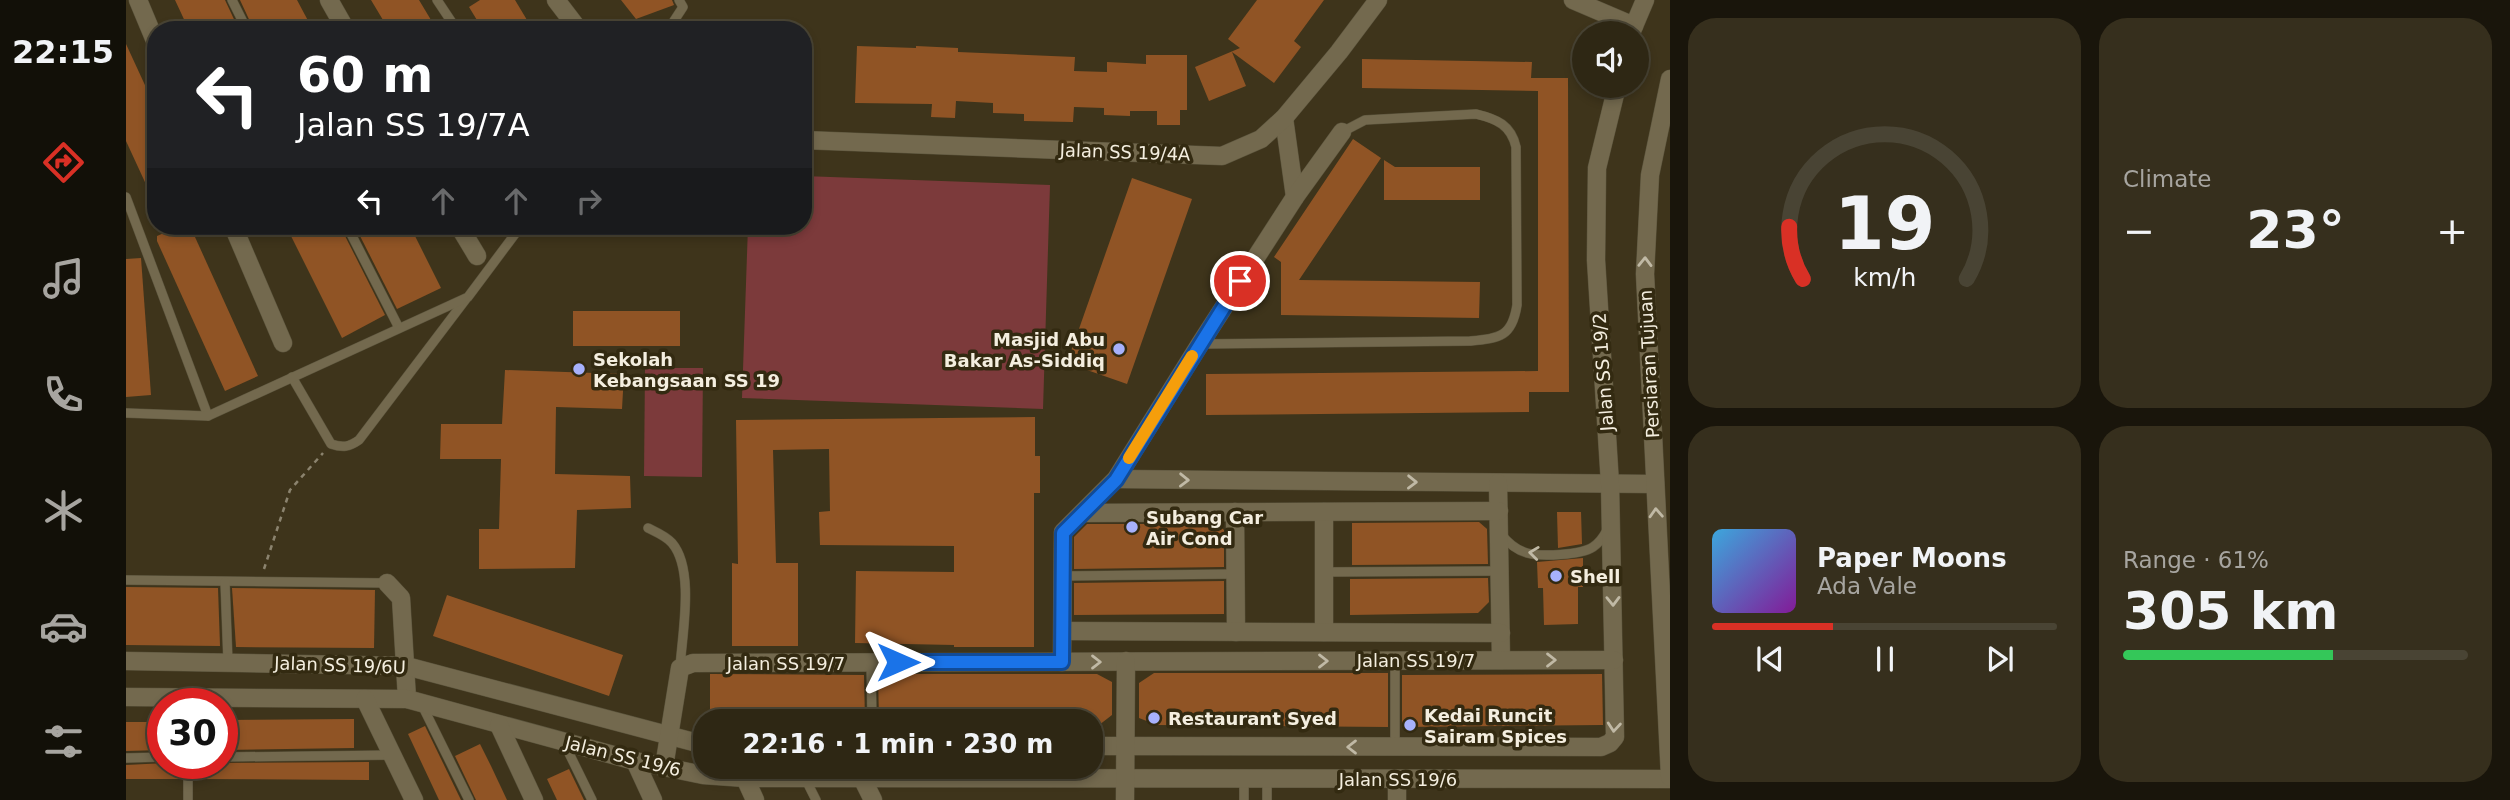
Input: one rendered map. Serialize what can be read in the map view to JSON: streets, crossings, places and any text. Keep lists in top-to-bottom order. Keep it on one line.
{"streets":{"street":["Jalan SS 19/4A","Persiaran Tujuan","Jalan SS 19/2","Jalan SS 19/7","Jalan SS 19/6U","Jalan SS 19/6"]},"crossings":[["Persiaran Tujuan","Jalan SS 19/6"],["Jalan SS 19/2","Jalan SS 19/7"]],"one_way":["Persiaran Tujuan"],"places":["Masjid Abu Bakar As-Siddiq","Sekolah Kebangsaan SS 19","Subang Car Air Cond","Shell","Restaurant Syed","Kedai Runcit Sairam Spices"],"page":{"tabs":"22:15","tile":["Climate",["Range · 61%","305 km"]],"turn":["60 m","Jalan SS 19/7A"],"heat":["−","23°","+"],"song":["Paper Moons","Ada Vale"],"limit":"30","trip":"22:16 · 1 min · 230 m","gauge":["19","km/h"]}}
